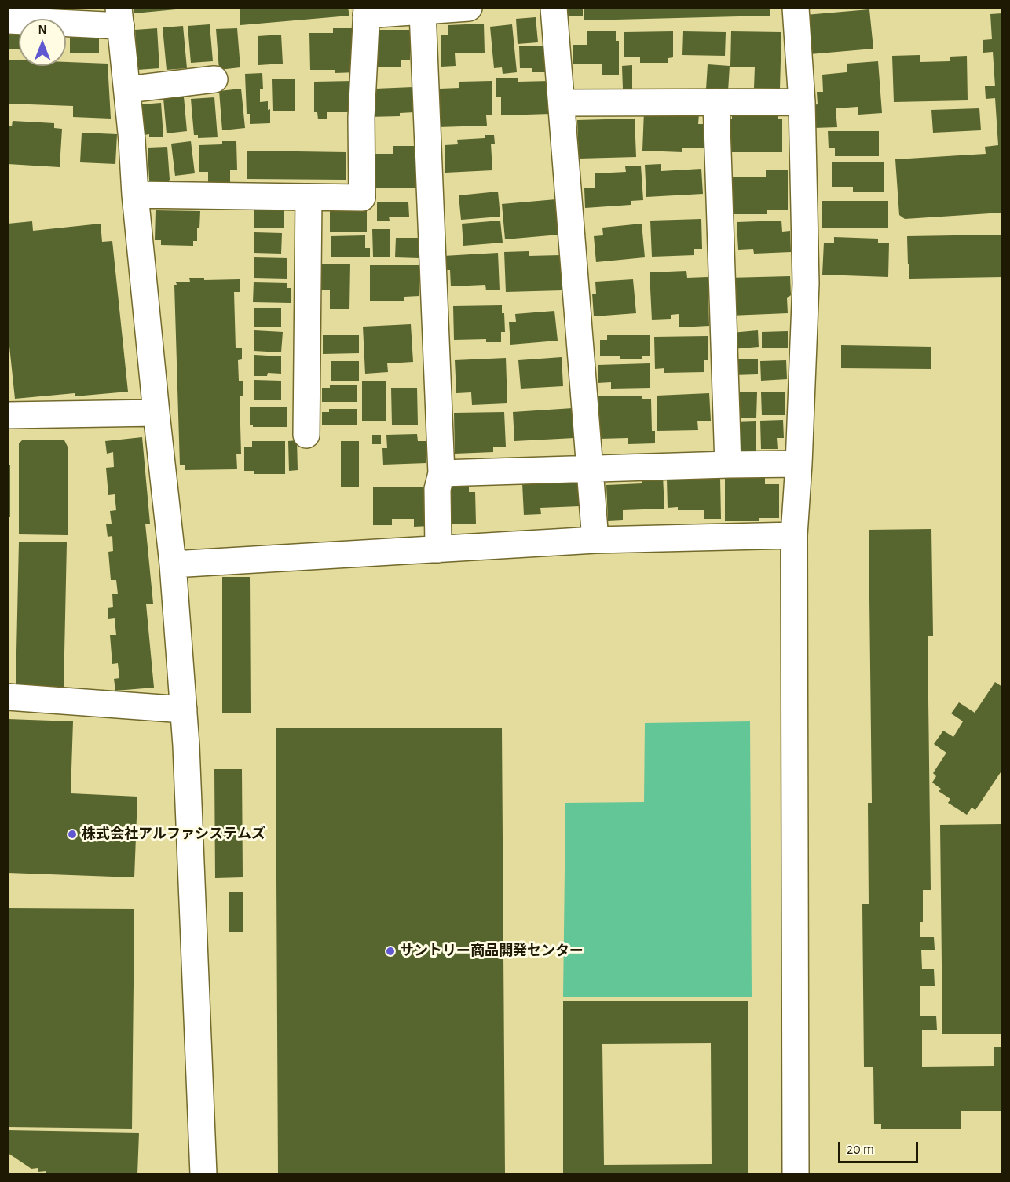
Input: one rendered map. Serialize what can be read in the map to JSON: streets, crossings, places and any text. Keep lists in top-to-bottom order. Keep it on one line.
{"places":["株式会社アルファシステムズ","サントリー商品開発センター"],"scale_bar":"20 m","north":"top"}
